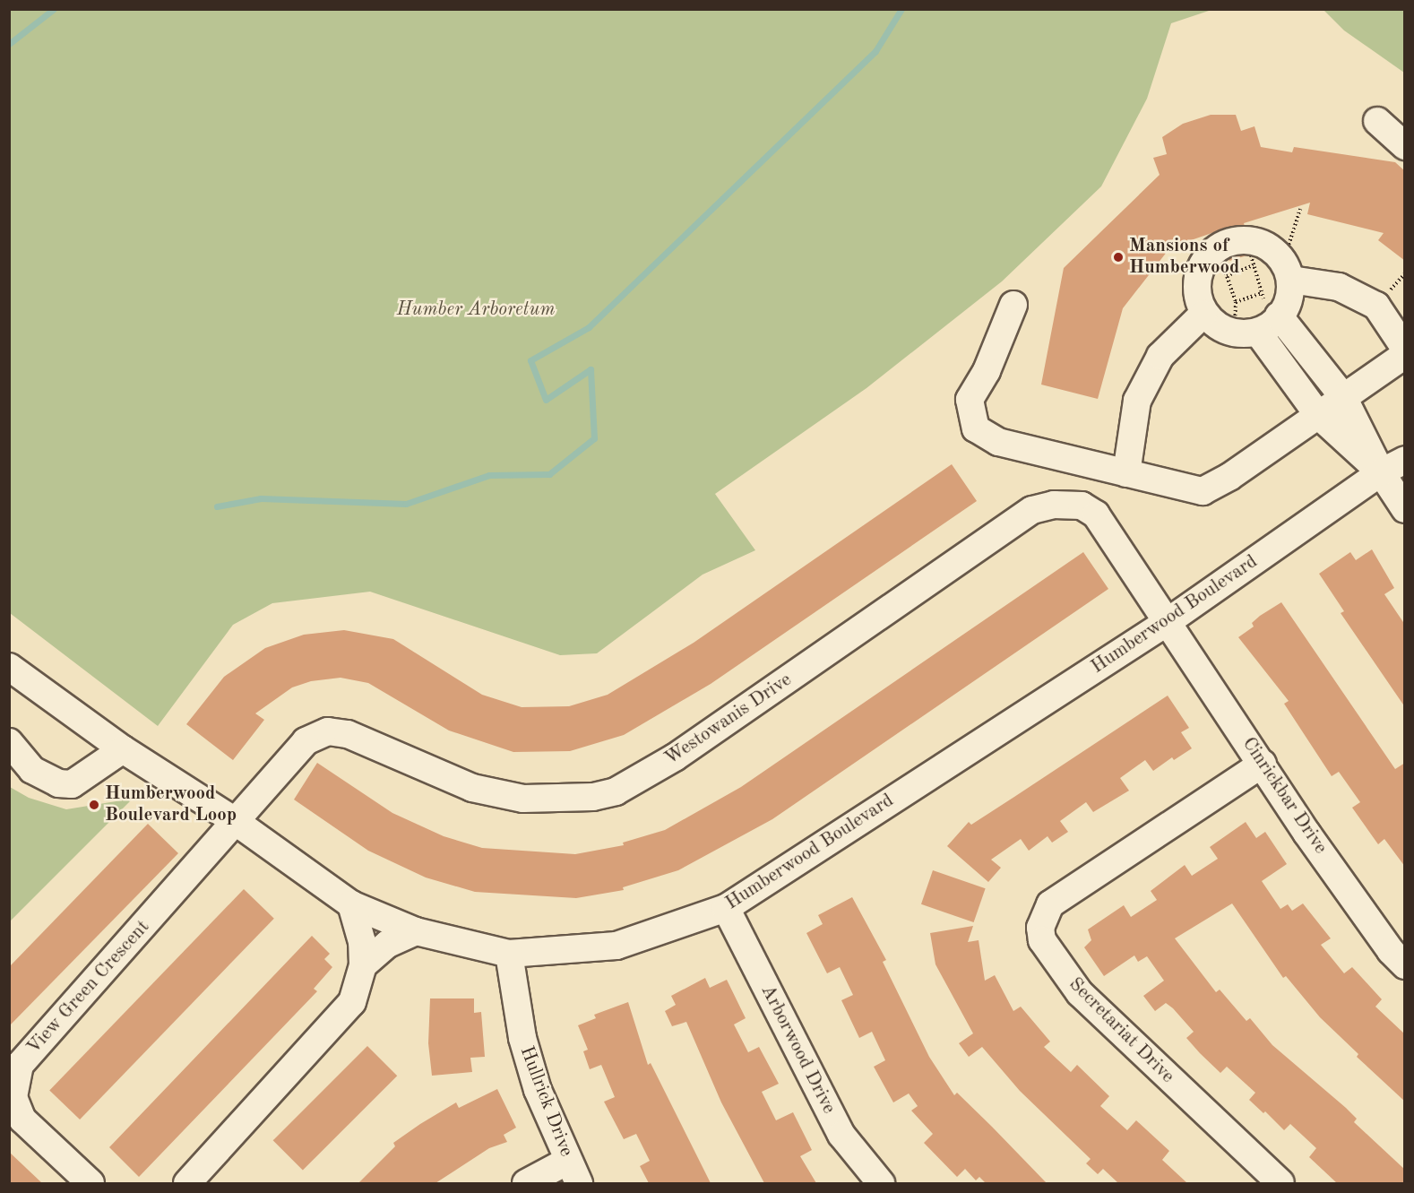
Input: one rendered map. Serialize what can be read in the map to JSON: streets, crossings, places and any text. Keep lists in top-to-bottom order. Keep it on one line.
{"streets":{"street":["Humberwood Boulevard","Westowanis Drive","Cinrickbar Drive","View Green Crescent","Secretariat Drive","Arborwood Drive","Hullrick Drive"]},"crossings":[["Humberwood Boulevard","Westowanis Drive"],["Humberwood Boulevard","Cinrickbar Drive"],["Humberwood Boulevard","View Green Crescent"],["Humberwood Boulevard","Arborwood Drive"],["Humberwood Boulevard","Hullrick Drive"],["Westowanis Drive","Cinrickbar Drive"],["Westowanis Drive","View Green Crescent"],["Cinrickbar Drive","Secretariat Drive"]],"parks":["Humber Arboretum"],"places":["Mansions of Humberwood","Humberwood Boulevard Loop"]}
